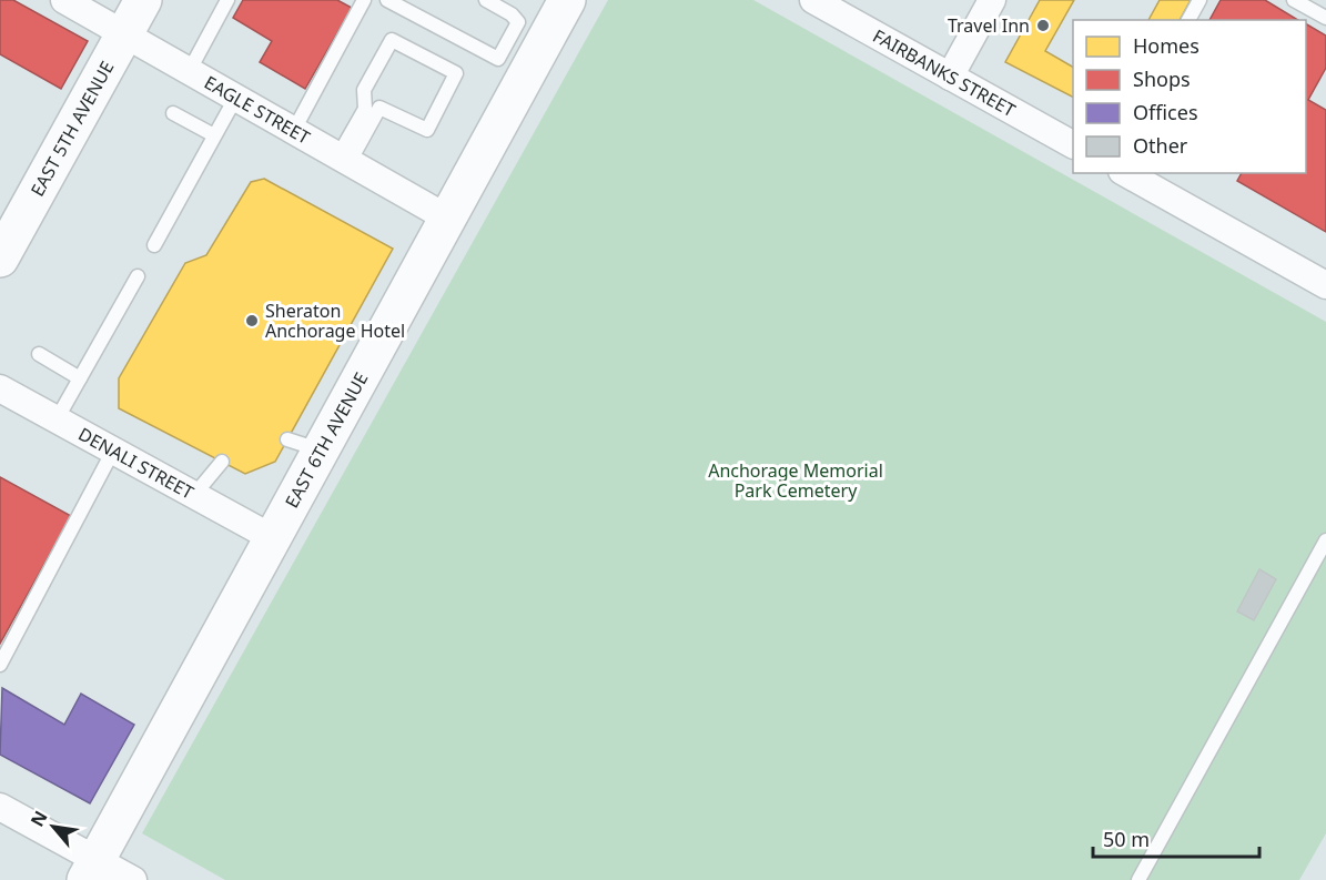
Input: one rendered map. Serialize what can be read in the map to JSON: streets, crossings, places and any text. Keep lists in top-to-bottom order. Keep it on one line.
{"streets":{"main road":["EAST 5TH AVENUE","EAST 6TH AVENUE"],"street":["FAIRBANKS STREET","EAGLE STREET","DENALI STREET"]},"crossings":[["EAGLE STREET","EAST 5TH AVENUE"],["EAGLE STREET","EAST 6TH AVENUE"],["EAST 6TH AVENUE","DENALI STREET"]],"parks":["Anchorage Memorial Park Cemetery"],"places":["Travel Inn","Sheraton Anchorage Hotel"],"legend":["Homes","Shops","Offices","Other"],"scale_bar":"50 m","north":"top left"}
